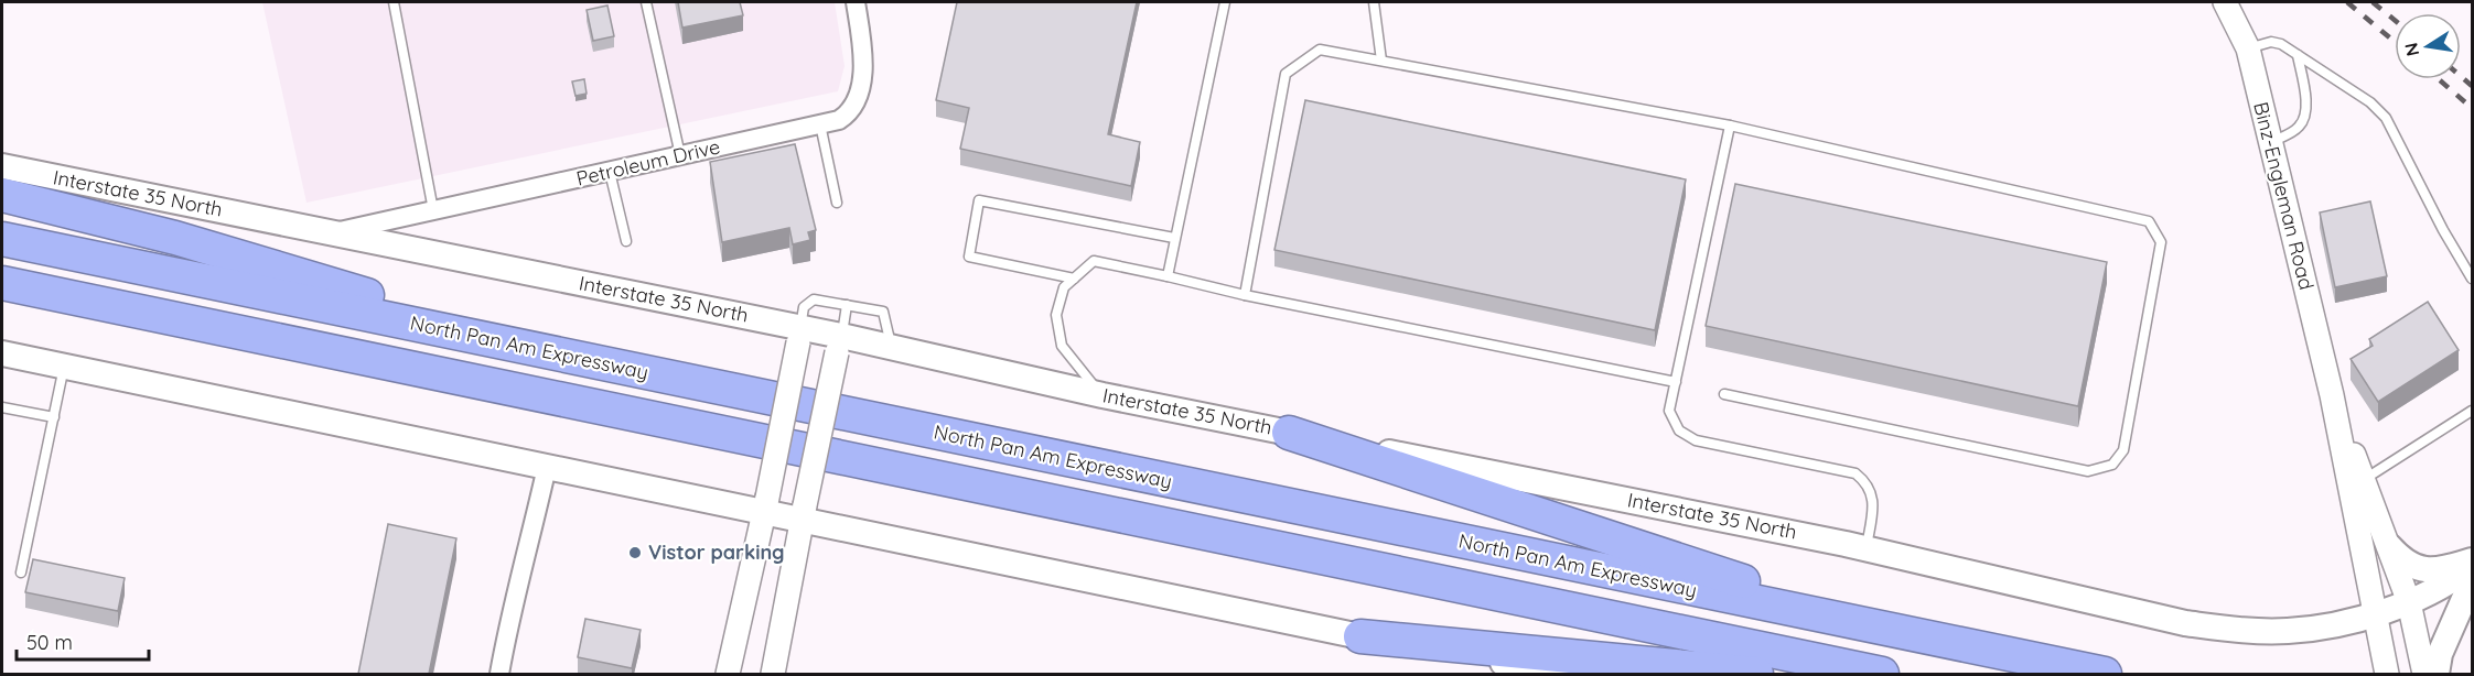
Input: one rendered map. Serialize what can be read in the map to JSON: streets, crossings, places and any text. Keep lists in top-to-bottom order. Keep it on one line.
{"streets":{"highway":["North Pan Am Expressway"],"main road":["Interstate 35 North"],"street":["Petroleum Drive","Binz-Engleman Road"]},"crossings":[["Petroleum Drive","Interstate 35 North"],["Interstate 35 North","Binz-Engleman Road"]],"places":["Vistor parking"],"scale_bar":"50 m","north":"left"}
